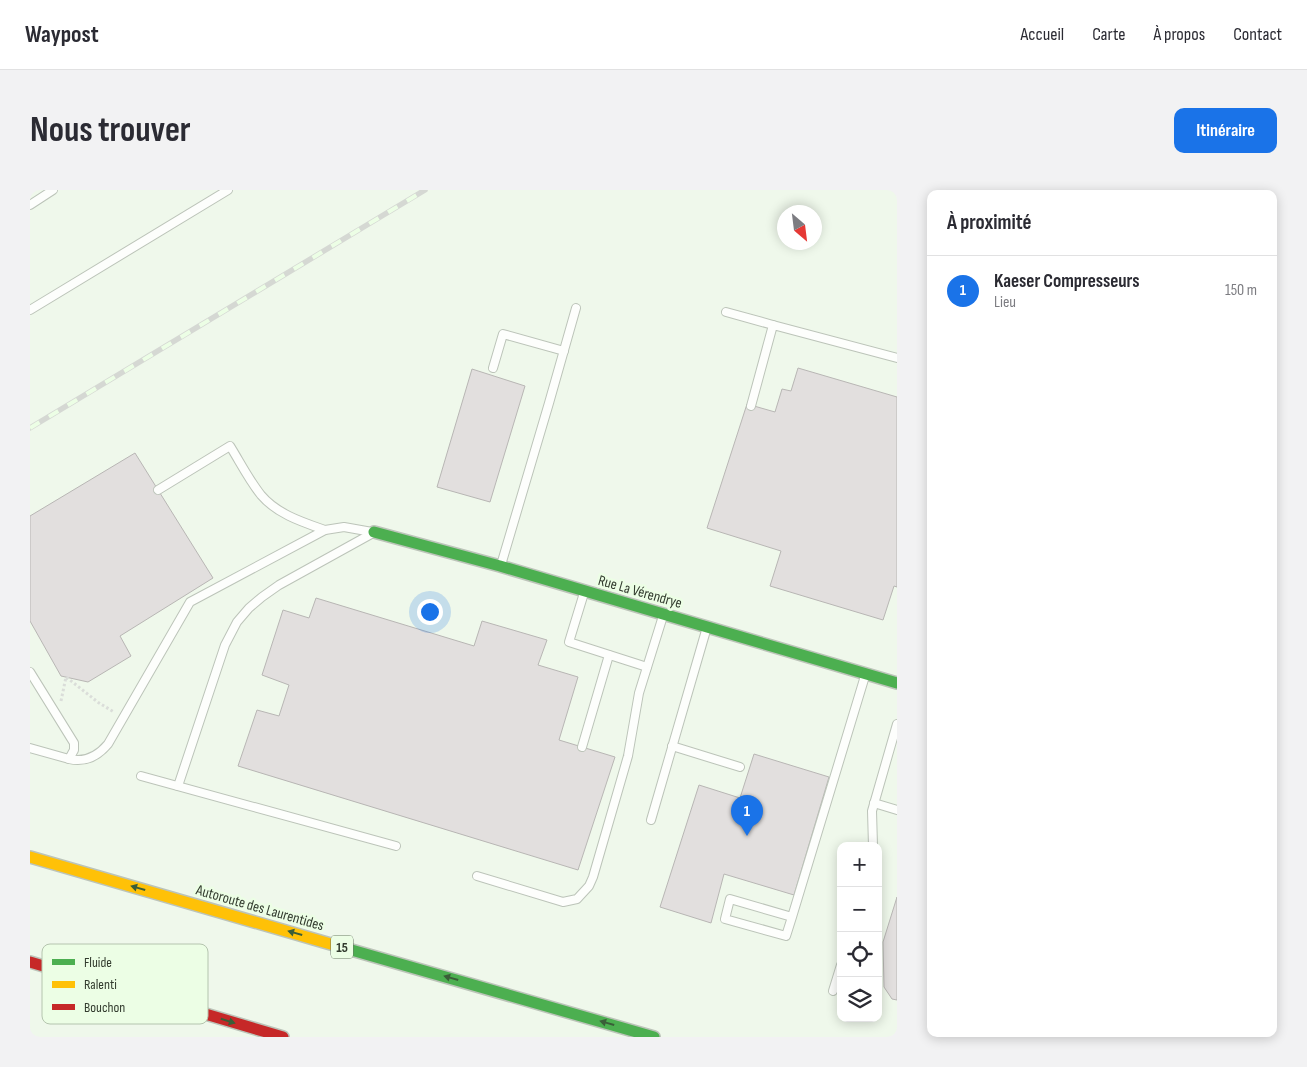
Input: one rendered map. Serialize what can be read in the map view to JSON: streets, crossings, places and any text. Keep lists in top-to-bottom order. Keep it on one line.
{"streets":{"main road":["Rue La Vérendrye","Autoroute des Laurentides","15"]},"one_way":["Autoroute des Laurentides"],"legend":["Fluide","Ralenti","Bouchon"],"north":"bottom right","page":{"header":"Waypost","nav":["Accueil","Carte","À propos","Contact"],"buttons":"Itinéraire","title":"Nous trouver","heading":"À proximité","list":[{"mark":"1","name":"Kaeser Compresseurs","note":"Lieu","value":"150 m"}],"pins":"1","map_buttons":["+","−"]}}
